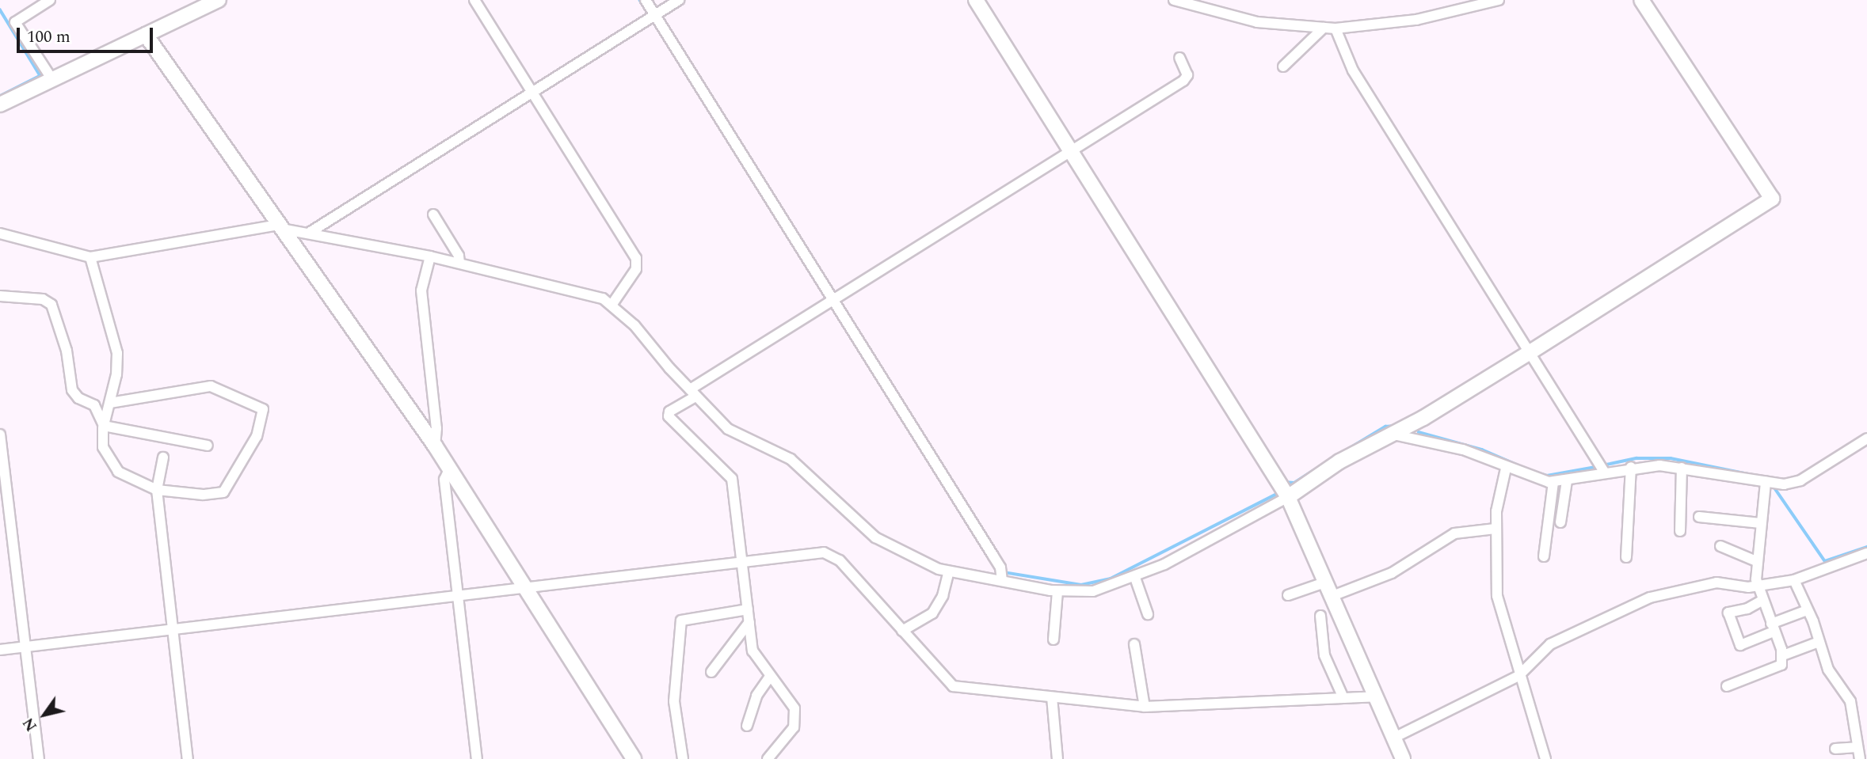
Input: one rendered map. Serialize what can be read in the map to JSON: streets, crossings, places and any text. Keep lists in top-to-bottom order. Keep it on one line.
{"scale_bar":"100 m","north":"bottom left"}
